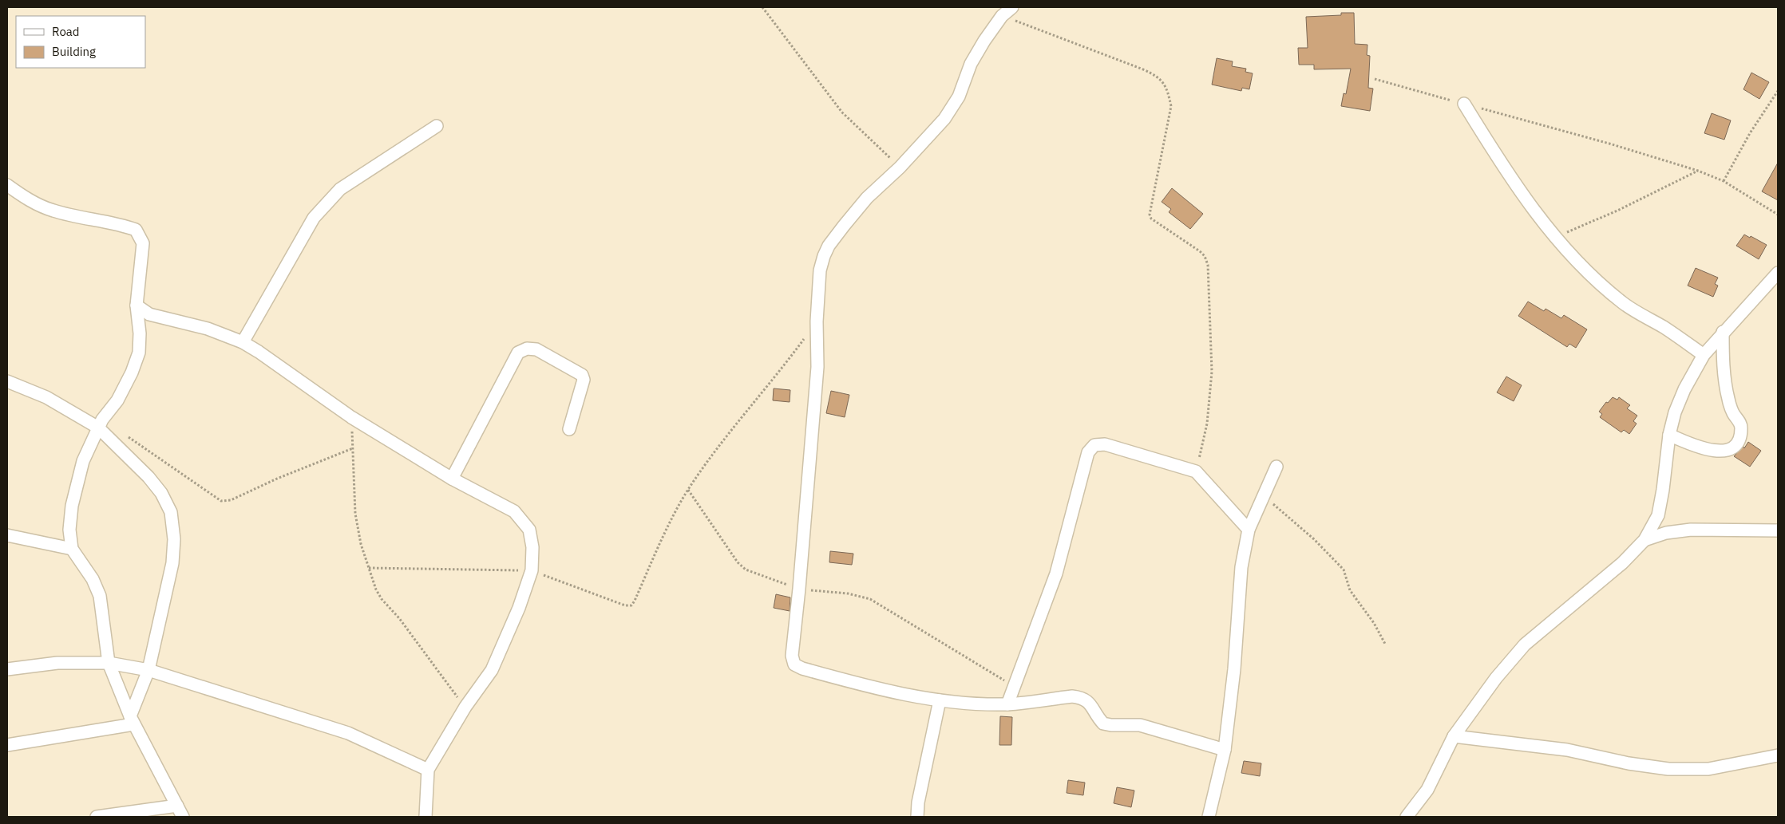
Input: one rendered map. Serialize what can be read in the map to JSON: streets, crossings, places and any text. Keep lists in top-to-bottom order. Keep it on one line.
{"legend":["Road","Building"]}
